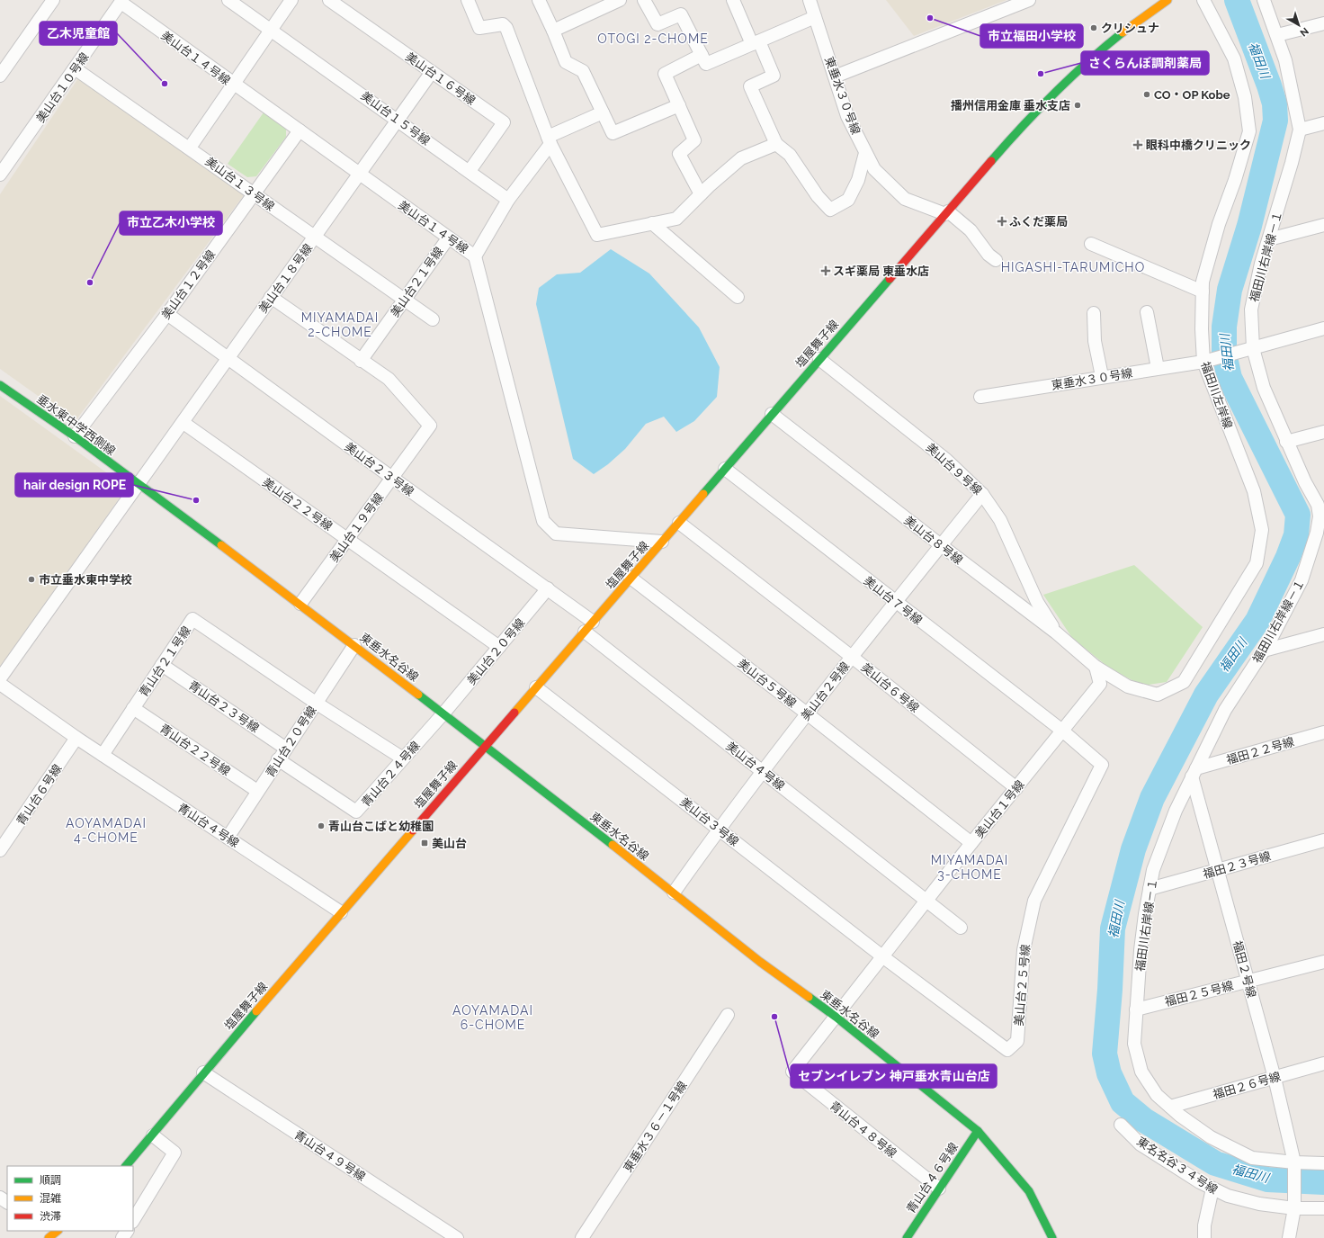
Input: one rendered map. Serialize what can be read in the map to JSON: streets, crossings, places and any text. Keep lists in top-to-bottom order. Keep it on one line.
{"streets":{"street":["美山台１４号線","美山台１６号線","美山台１０号線","東垂水３０号線","美山台１５号線","美山台１３号線","福田川右岸線－１","美山台１８号線","美山台２１号線","美山台１２号線","塩屋舞子線","福田川左岸線","垂水東中学西側線","美山台２３号線","美山台９号線","美山台２２号線","美山台１９号線","美山台８号線","美山台７号線","美山台２０号線","東垂水名谷線","青山台２１号線","美山台５号線","美山台６号線","美山台２号線","青山台２３号線","青山台２０号線","青山台２２号線","福田２２号線","美山台４号線","青山台２４号線","青山台６号線","美山台１号線","美山台３号線","青山台４号線","福田２３号線","福田２号線","美山台２５号線","福田２５号線","福田２６号線","東垂水３６－１号線","青山台４８号線","青山台４９号線","東名名谷３４号線","青山台４６号線"]},"crossings":[["美山台１４号線","美山台１０号線"],["美山台１４号線","美山台１８号線"],["美山台１４号線","美山台２１号線"],["美山台１４号線","美山台１２号線"],["美山台１４号線","塩屋舞子線"],["美山台１６号線","美山台１５号線"],["美山台１６号線","美山台１８号線"],["美山台１０号線","美山台１３号線"],["東垂水３０号線","福田川右岸線－１"],["東垂水３０号線","塩屋舞子線"],["東垂水３０号線","福田川左岸線"],["美山台１５号線","美山台１８号線"],["美山台１３号線","美山台１８号線"],["美山台１３号線","美山台２１号線"],["美山台１３号線","美山台１２号線"],["福田川右岸線－１","福田２２号線"],["福田川右岸線－１","福田２３号線"],["福田川右岸線－１","福田２号線"],["福田川右岸線－１","福田２５号線"],["福田川右岸線－１","福田２６号線"],["美山台１８号線","垂水東中学西側線"],["美山台１８号線","美山台２３号線"],["美山台１８号線","美山台２２号線"],["美山台１８号線","美山台１９号線"],["美山台１８号線","東垂水名谷線"],["美山台２１号線","美山台１９号線"],["美山台１２号線","垂水東中学西側線"],["美山台１２号線","美山台２３号線"],["塩屋舞子線","美山台２３号線"],["塩屋舞子線","美山台９号線"],["塩屋舞子線","美山台８号線"],["塩屋舞子線","美山台７号線"],["塩屋舞子線","東垂水名谷線"],["塩屋舞子線","美山台５号線"],["塩屋舞子線","美山台６号線"],["塩屋舞子線","美山台４号線"],["塩屋舞子線","美山台３号線"],["塩屋舞子線","青山台４号線"],["塩屋舞子線","青山台４９号線"],["福田川左岸線","美山台８号線"],["福田川左岸線","美山台１号線"],["垂水東中学西側線","東垂水名谷線"],["美山台２３号線","美山台１９号線"],["美山台２３号線","美山台２０号線"],["美山台９号線","美山台８号線"],["美山台９号線","美山台２号線"],["美山台２２号線","美山台１９号線"],["美山台２２号線","美山台２０号線"],["美山台１９号線","東垂水名谷線"],["美山台８号線","美山台２号線"],["美山台８号線","美山台１号線"],["美山台７号線","美山台２号線"],["美山台７号線","美山台１号線"],["美山台７号線","美山台２５号線"],["美山台２０号線","東垂水名谷線"],["美山台２０号線","青山台２４号線"],["東垂水名谷線","美山台２号線"],["東垂水名谷線","青山台２０号線"],["東垂水名谷線","青山台２４号線"],["東垂水名谷線","美山台１号線"],["東垂水名谷線","青山台４８号線"],["東垂水名谷線","青山台４６号線"],["青山台２１号線","青山台２３号線"],["青山台２１号線","青山台２０号線"],["青山台２１号線","青山台２２号線"],["青山台２１号線","青山台４号線"],["美山台５号線","美山台２号線"],["美山台５号線","美山台１号線"],["美山台６号線","美山台２号線"],["美山台６号線","美山台１号線"],["美山台２号線","美山台４号線"],["美山台２号線","美山台３号線"],["青山台２３号線","青山台２０号線"],["青山台２０号線","青山台２２号線"],["青山台２０号線","青山台２４号線"],["青山台２０号線","青山台４号線"],["福田２２号線","福田２号線"],["美山台４号線","美山台１号線"],["青山台６号線","青山台４号線"],["美山台１号線","美山台３号線"],["美山台１号線","美山台２５号線"],["美山台１号線","青山台４８号線"],["美山台３号線","美山台２５号線"],["福田２３号線","福田２号線"],["福田２号線","福田２５号線"],["福田２号線","福田２６号線"],["福田２号線","東名名谷３４号線"],["青山台４８号線","青山台４６号線"]],"districts":["OTOGI 2-CHOME","HIGASHI-TARUMICHO","MIYAMADAI 2-CHOME","AOYAMADAI 4-CHOME","MIYAMADAI 3-CHOME","AOYAMADAI 6-CHOME"],"water":["福田川"],"places":{"other":["市立福田小学校","クリシュナ","さくらんぼ調剤薬局","乙木児童館","CO・OP Kobe","播州信用金庫 垂水支店","市立乙木小学校","hair design ROPE","市立垂水東中学校","青山台こばと幼稚園","セブンイレブン 神戸垂水青山台店"],"health":["眼科中橋クリニック","ふくだ薬局","スギ薬局 東垂水店"],"transit":["美山台"]},"legend":["順調","混雑","渋滞"],"north":"bottom right"}
